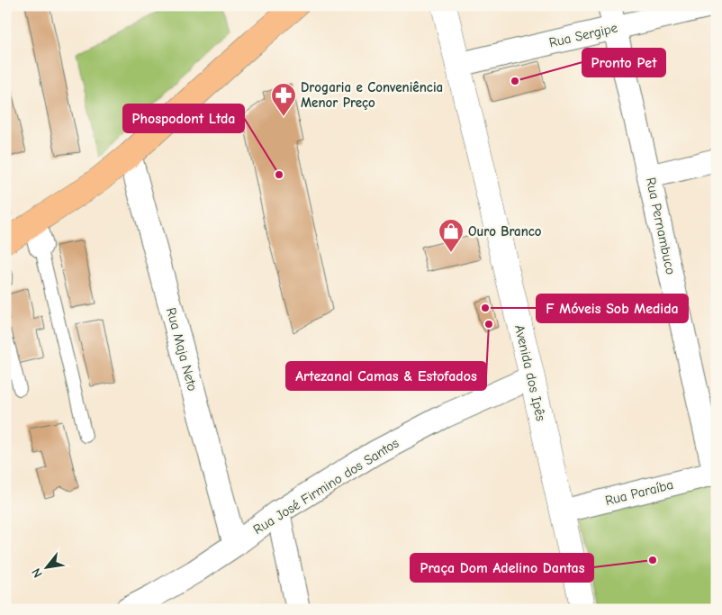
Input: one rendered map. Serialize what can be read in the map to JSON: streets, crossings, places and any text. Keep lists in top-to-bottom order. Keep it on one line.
{"streets":{"street":["Rua Sergipe","Rua Pernambuco","Rua Maja Neto","Avenida dos Ipês","Rua José Firmino dos Santos","Rua Paraíba"]},"crossings":[["Rua Sergipe","Rua Pernambuco"],["Rua Sergipe","Avenida dos Ipês"],["Rua Pernambuco","Rua Paraíba"],["Rua Maja Neto","Rua José Firmino dos Santos"],["Avenida dos Ipês","Rua José Firmino dos Santos"],["Avenida dos Ipês","Rua Paraíba"]],"places":{"other":["Pronto Pet","Phospodont Ltda","F Móveis Sob Medida","Artezanal Camas & Estofados","Praça Dom Adelino Dantas"],"pharmacy":["Drogaria e Conveniência Menor Preço"],"shop":["Ouro Branco"]},"north":"bottom left"}
